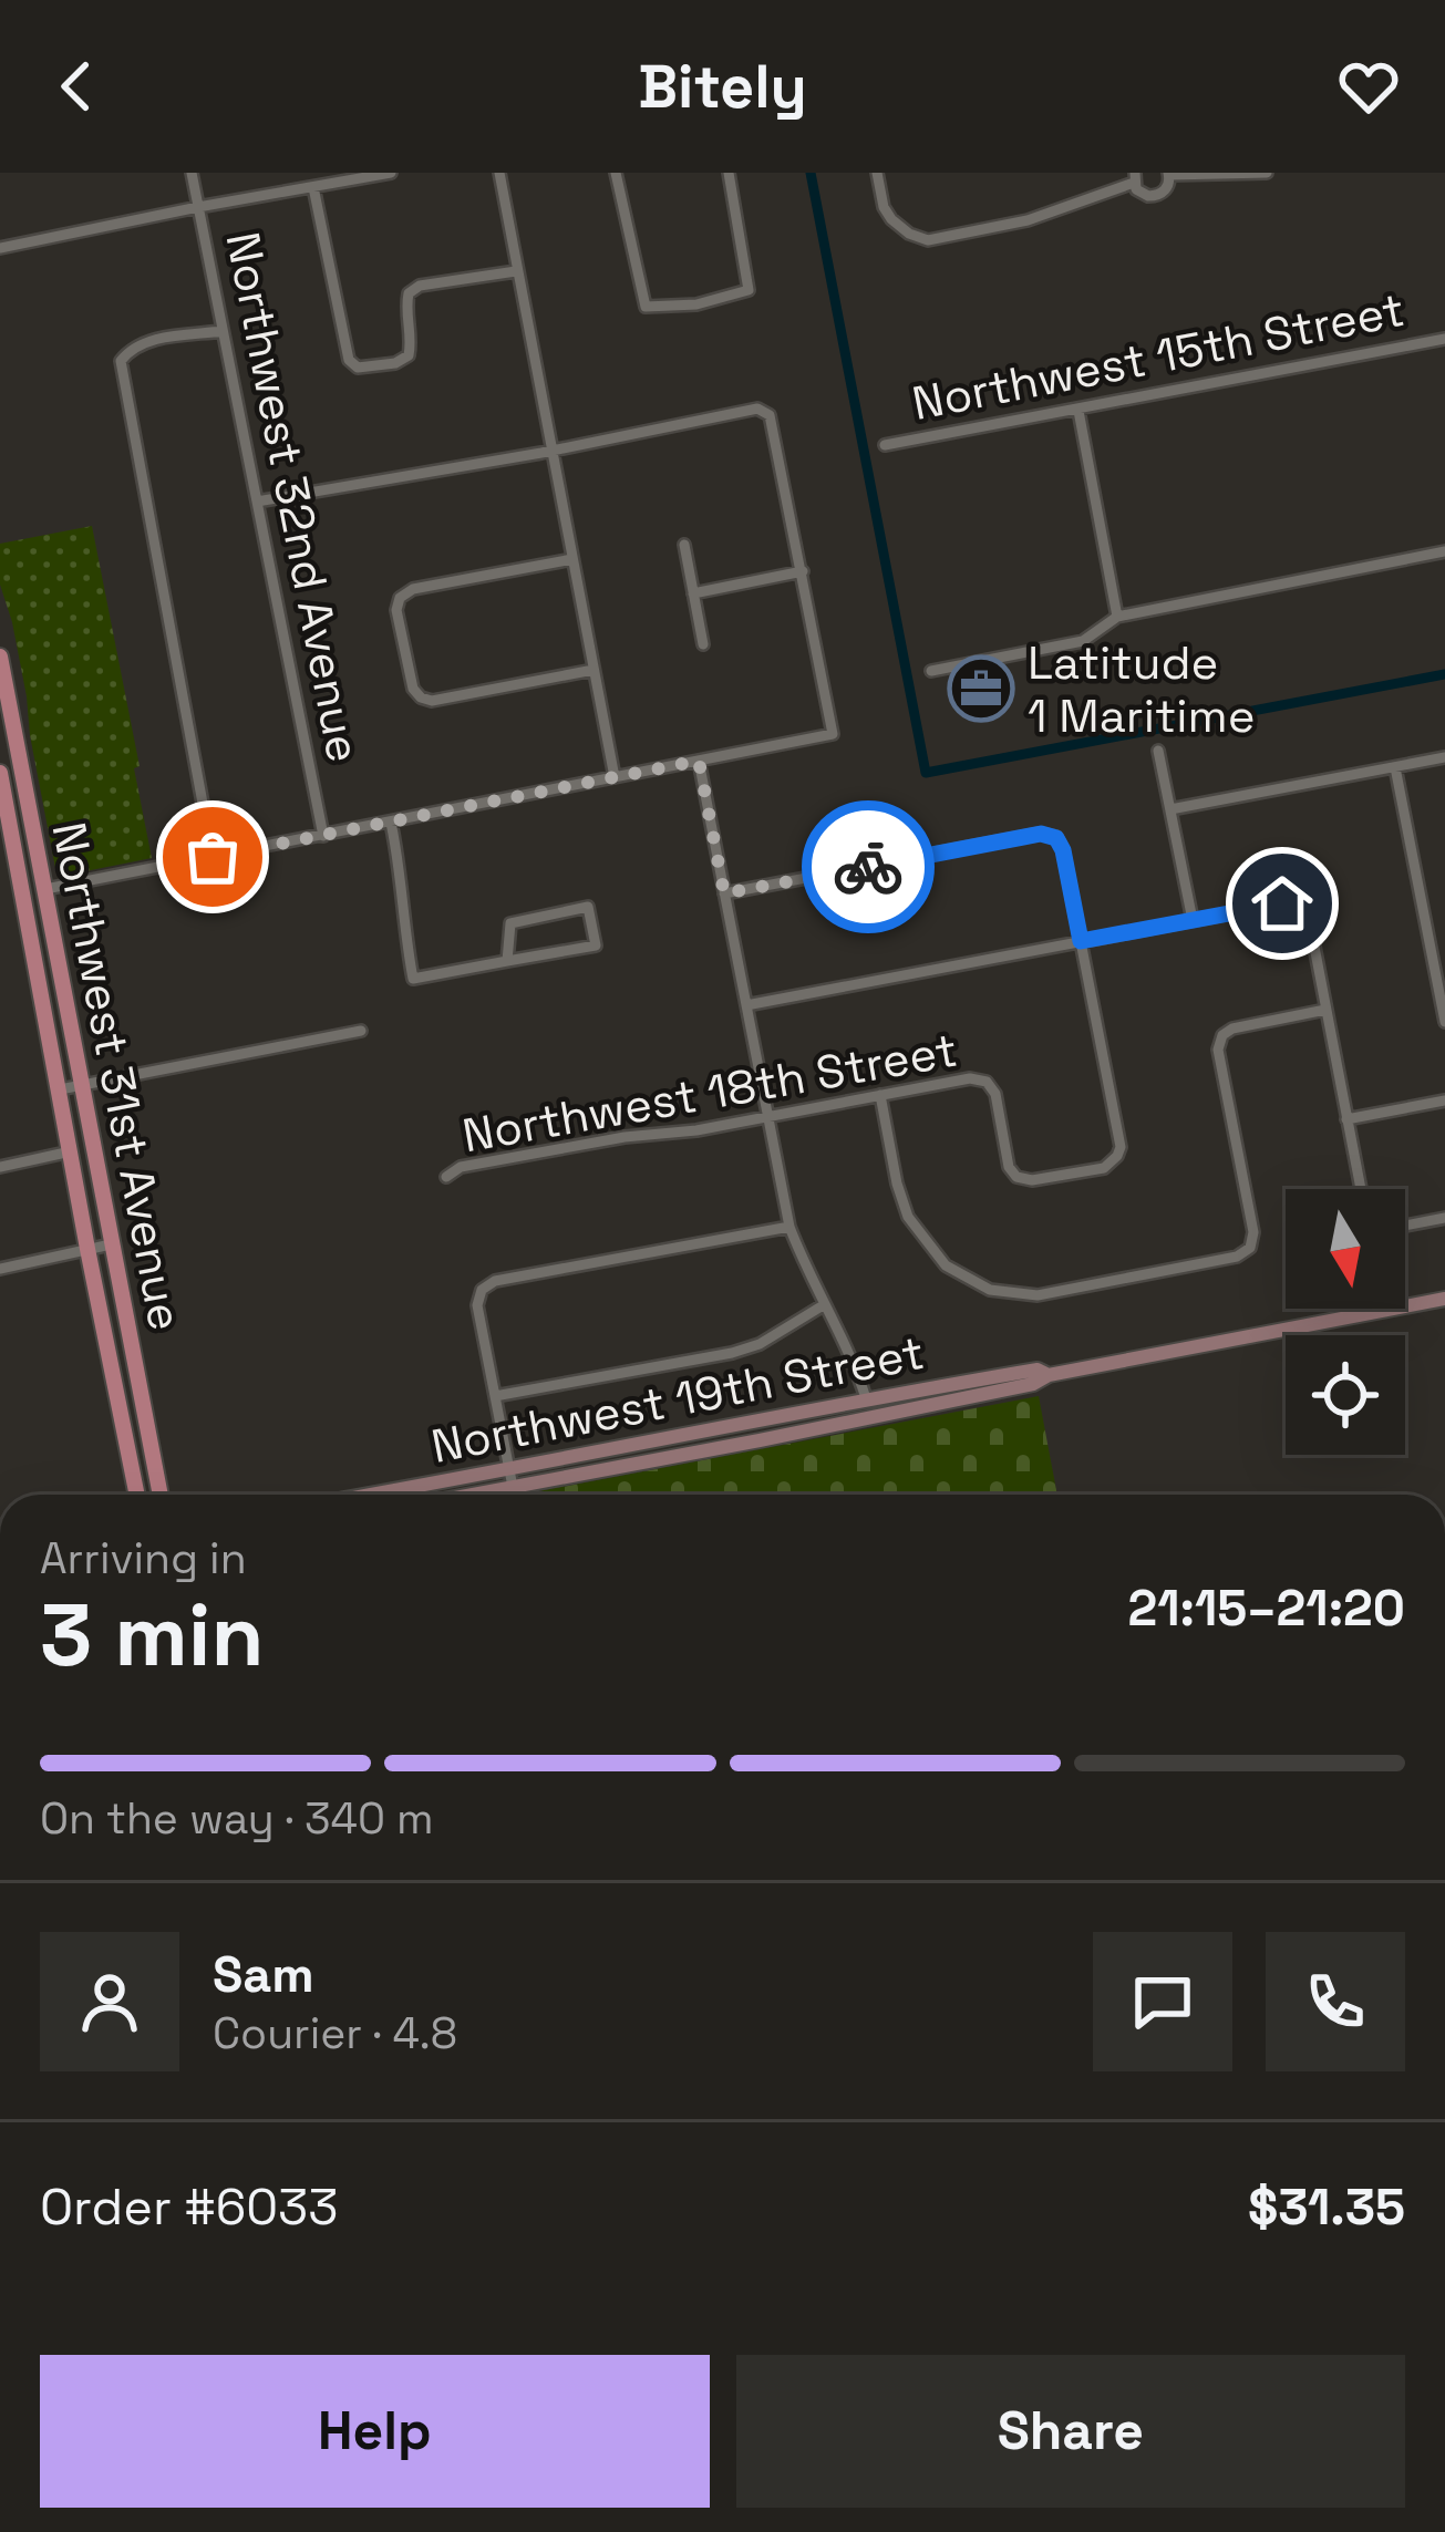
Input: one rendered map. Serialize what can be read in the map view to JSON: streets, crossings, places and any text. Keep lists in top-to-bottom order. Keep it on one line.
{"streets":{"main road":["Northwest 31st Avenue"],"street":["Northwest 15th Street","Northwest 32nd Avenue","Northwest 18th Street","Northwest 19th Street"]},"places":{"office":["Latitude 1 Maritime"]},"north":"bottom","page":{"header":"Bitely","heading":["3 min","Arriving in","21:15–21:20"],"panel":["Sam","Courier · 4.8","Order #6033","$31.35"],"bar":"On the way · 340 m","buttons":["Help","Share"]}}
